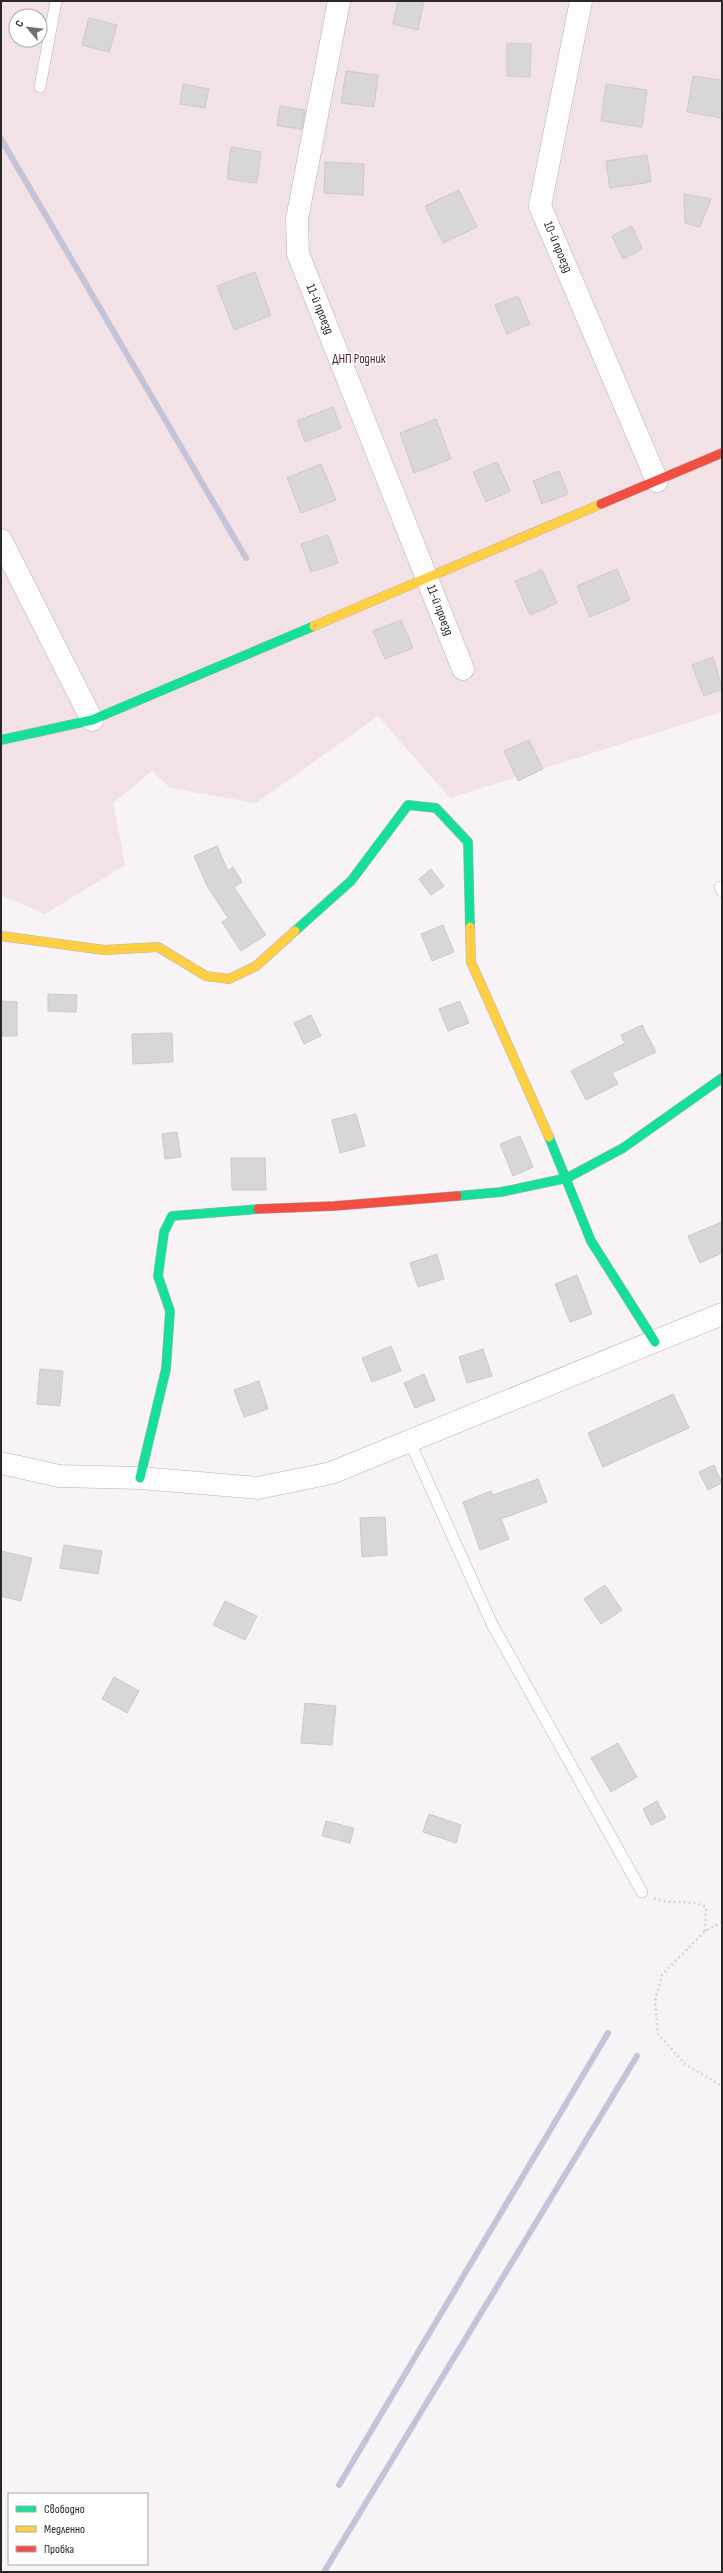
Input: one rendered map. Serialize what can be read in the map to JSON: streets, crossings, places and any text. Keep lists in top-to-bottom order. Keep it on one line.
{"streets":{"street":["10-й проезд","11-й проезд"]},"parks":["ДНП Родник"],"legend":["Свободно","Медленно","Пробка"],"north":"top left"}
